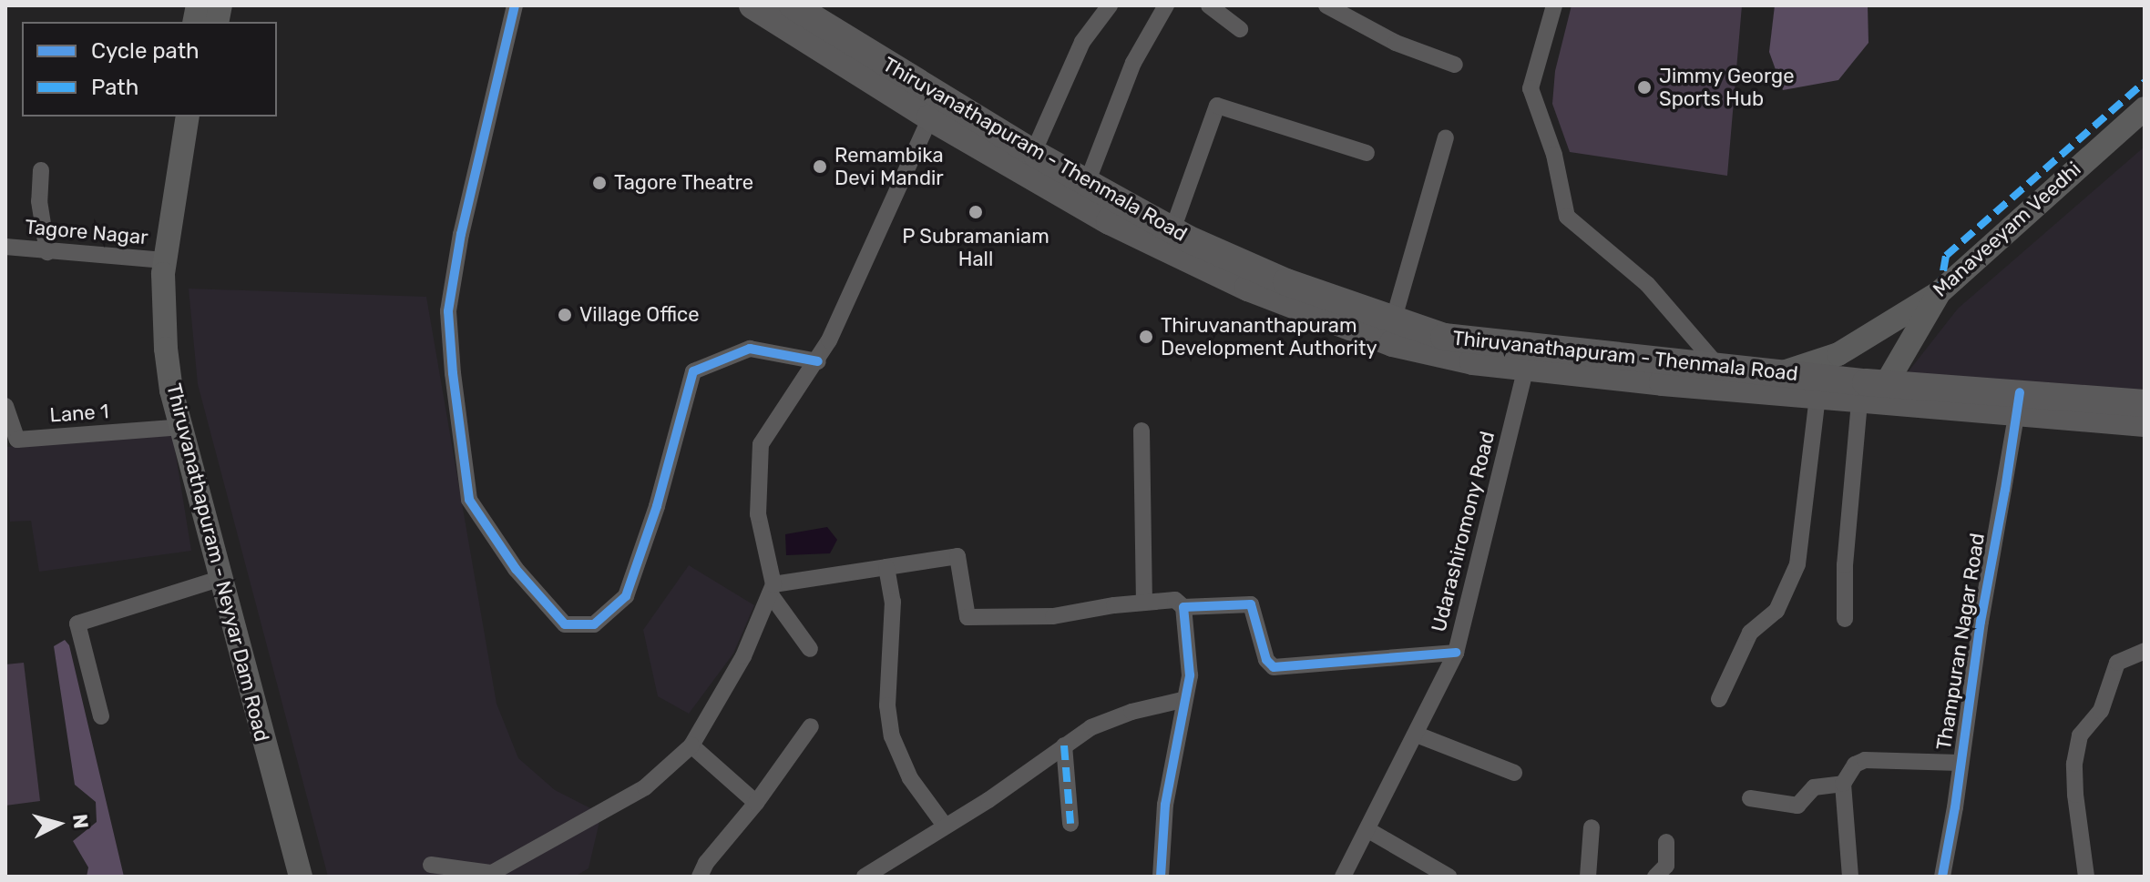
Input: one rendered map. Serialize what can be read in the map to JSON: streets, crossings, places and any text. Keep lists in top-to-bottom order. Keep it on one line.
{"streets":{"main road":["Thiruvanathapuram - Thenmala Road","Manaveeyam Veedhi","Thiruvanathapuram - Neyyar Dam Road"],"street":["Tagore Nagar","Lane 1","Udarashiromony Road","Thampuran Nagar Road"]},"crossings":[["Thiruvanathapuram - Thenmala Road","Manaveeyam Veedhi"],["Thiruvanathapuram - Thenmala Road","Udarashiromony Road"],["Tagore Nagar","Thiruvanathapuram - Neyyar Dam Road"],["Lane 1","Thiruvanathapuram - Neyyar Dam Road"]],"places":["Jimmy George Sports Hub","Remambika Devi Mandir","Tagore Theatre","P Subramaniam Hall","Village Office","Thiruvananthapuram Development Authority"],"legend":["Cycle path","Path"],"north":"right"}
